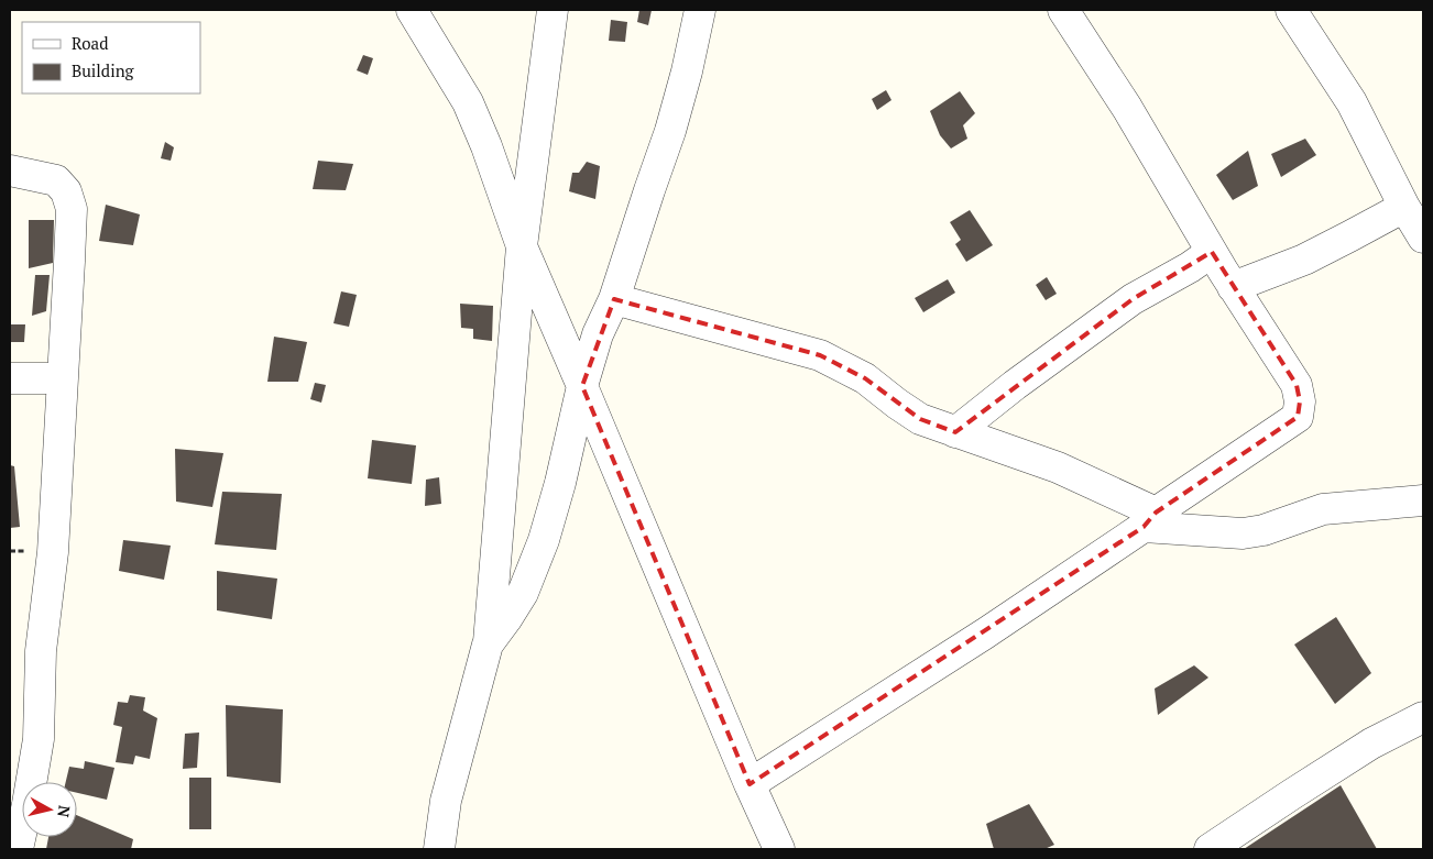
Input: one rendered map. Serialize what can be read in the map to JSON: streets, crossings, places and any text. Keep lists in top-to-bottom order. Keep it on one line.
{"legend":["Road","Building"],"north":"right"}
